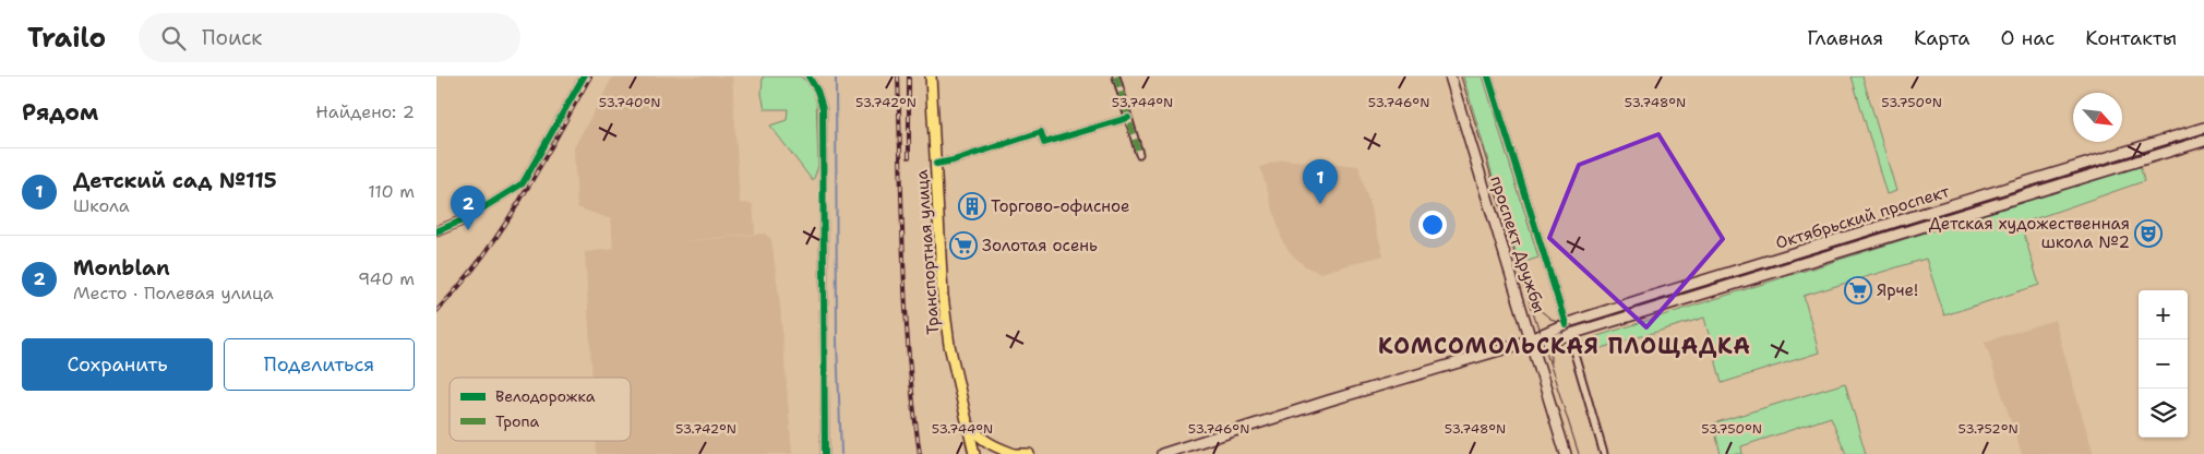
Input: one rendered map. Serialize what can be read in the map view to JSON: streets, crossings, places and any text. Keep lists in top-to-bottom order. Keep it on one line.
{"streets":{"main road":["Октябрьский проспект","проспект Дружбы","Транспортная улица"]},"crossings":[["Октябрьский проспект","проспект Дружбы"]],"districts":["КОМСОМОЛЬСКАЯ ПЛОЩАДКА"],"places":{"building":["Торгово-офисное"],"theatre":["Детская художественная школа №2"],"supermarket":["Золотая осень","Ярче!"]},"legend":["Велодорожка","Тропа"],"north":"bottom right","page":{"header":"Trailo","search":"Поиск","nav":["Главная","Карта","О нас","Контакты"],"heading":["Рядом","Найдено: 2"],"list":[{"mark":"1","name":"Детский сад №115","note":"Школа","value":"110 m"},{"mark":"2","name":"Monblan","note":"Место · Полевая улица","value":"940 m"}],"pins":["1","2"],"map_buttons":["+","−"],"buttons":["Сохранить","Поделиться"]},"coordinates":["53.740°N","53.742°N","53.744°N","53.746°N","53.748°N","53.750°N","53.752°N"]}
